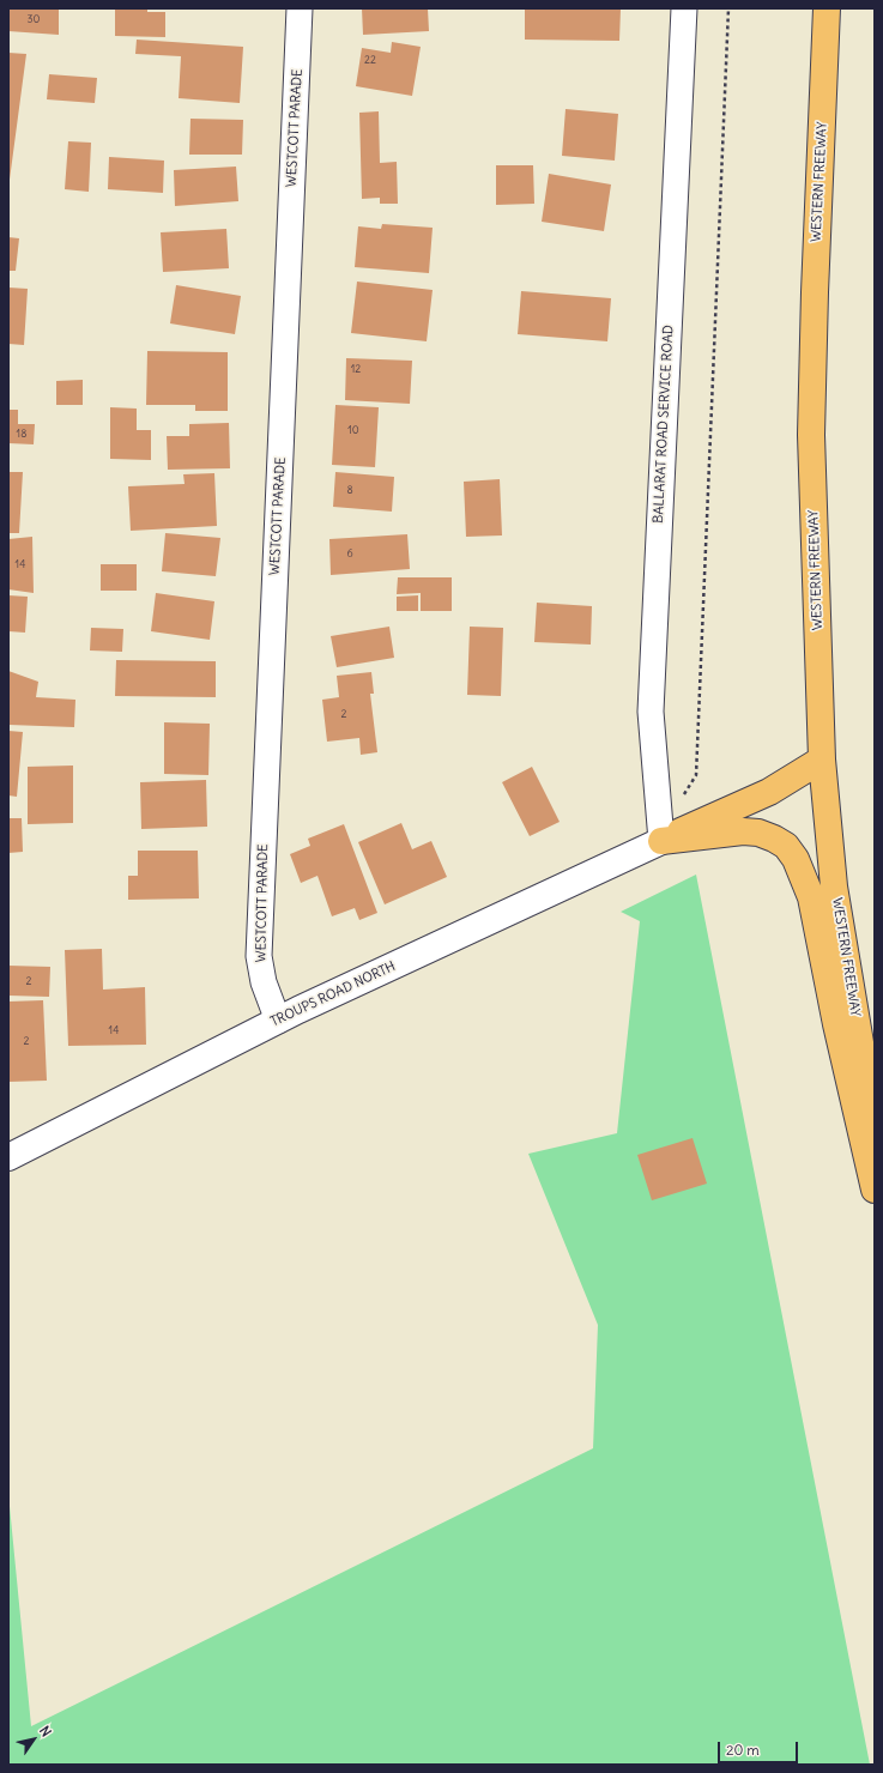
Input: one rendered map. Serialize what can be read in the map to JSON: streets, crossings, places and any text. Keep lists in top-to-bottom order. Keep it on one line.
{"streets":{"highway":["WESTERN FREEWAY"],"street":["WESTCOTT PARADE","BALLARAT ROAD SERVICE ROAD","TROUPS ROAD NORTH"]},"crossings":[["WESTCOTT PARADE","TROUPS ROAD NORTH"],["BALLARAT ROAD SERVICE ROAD","TROUPS ROAD NORTH"]],"house_numbers":["30","22","12","10","18","8","6","14","2","2","14","2"],"scale_bar":"20 m","north":"top right"}
